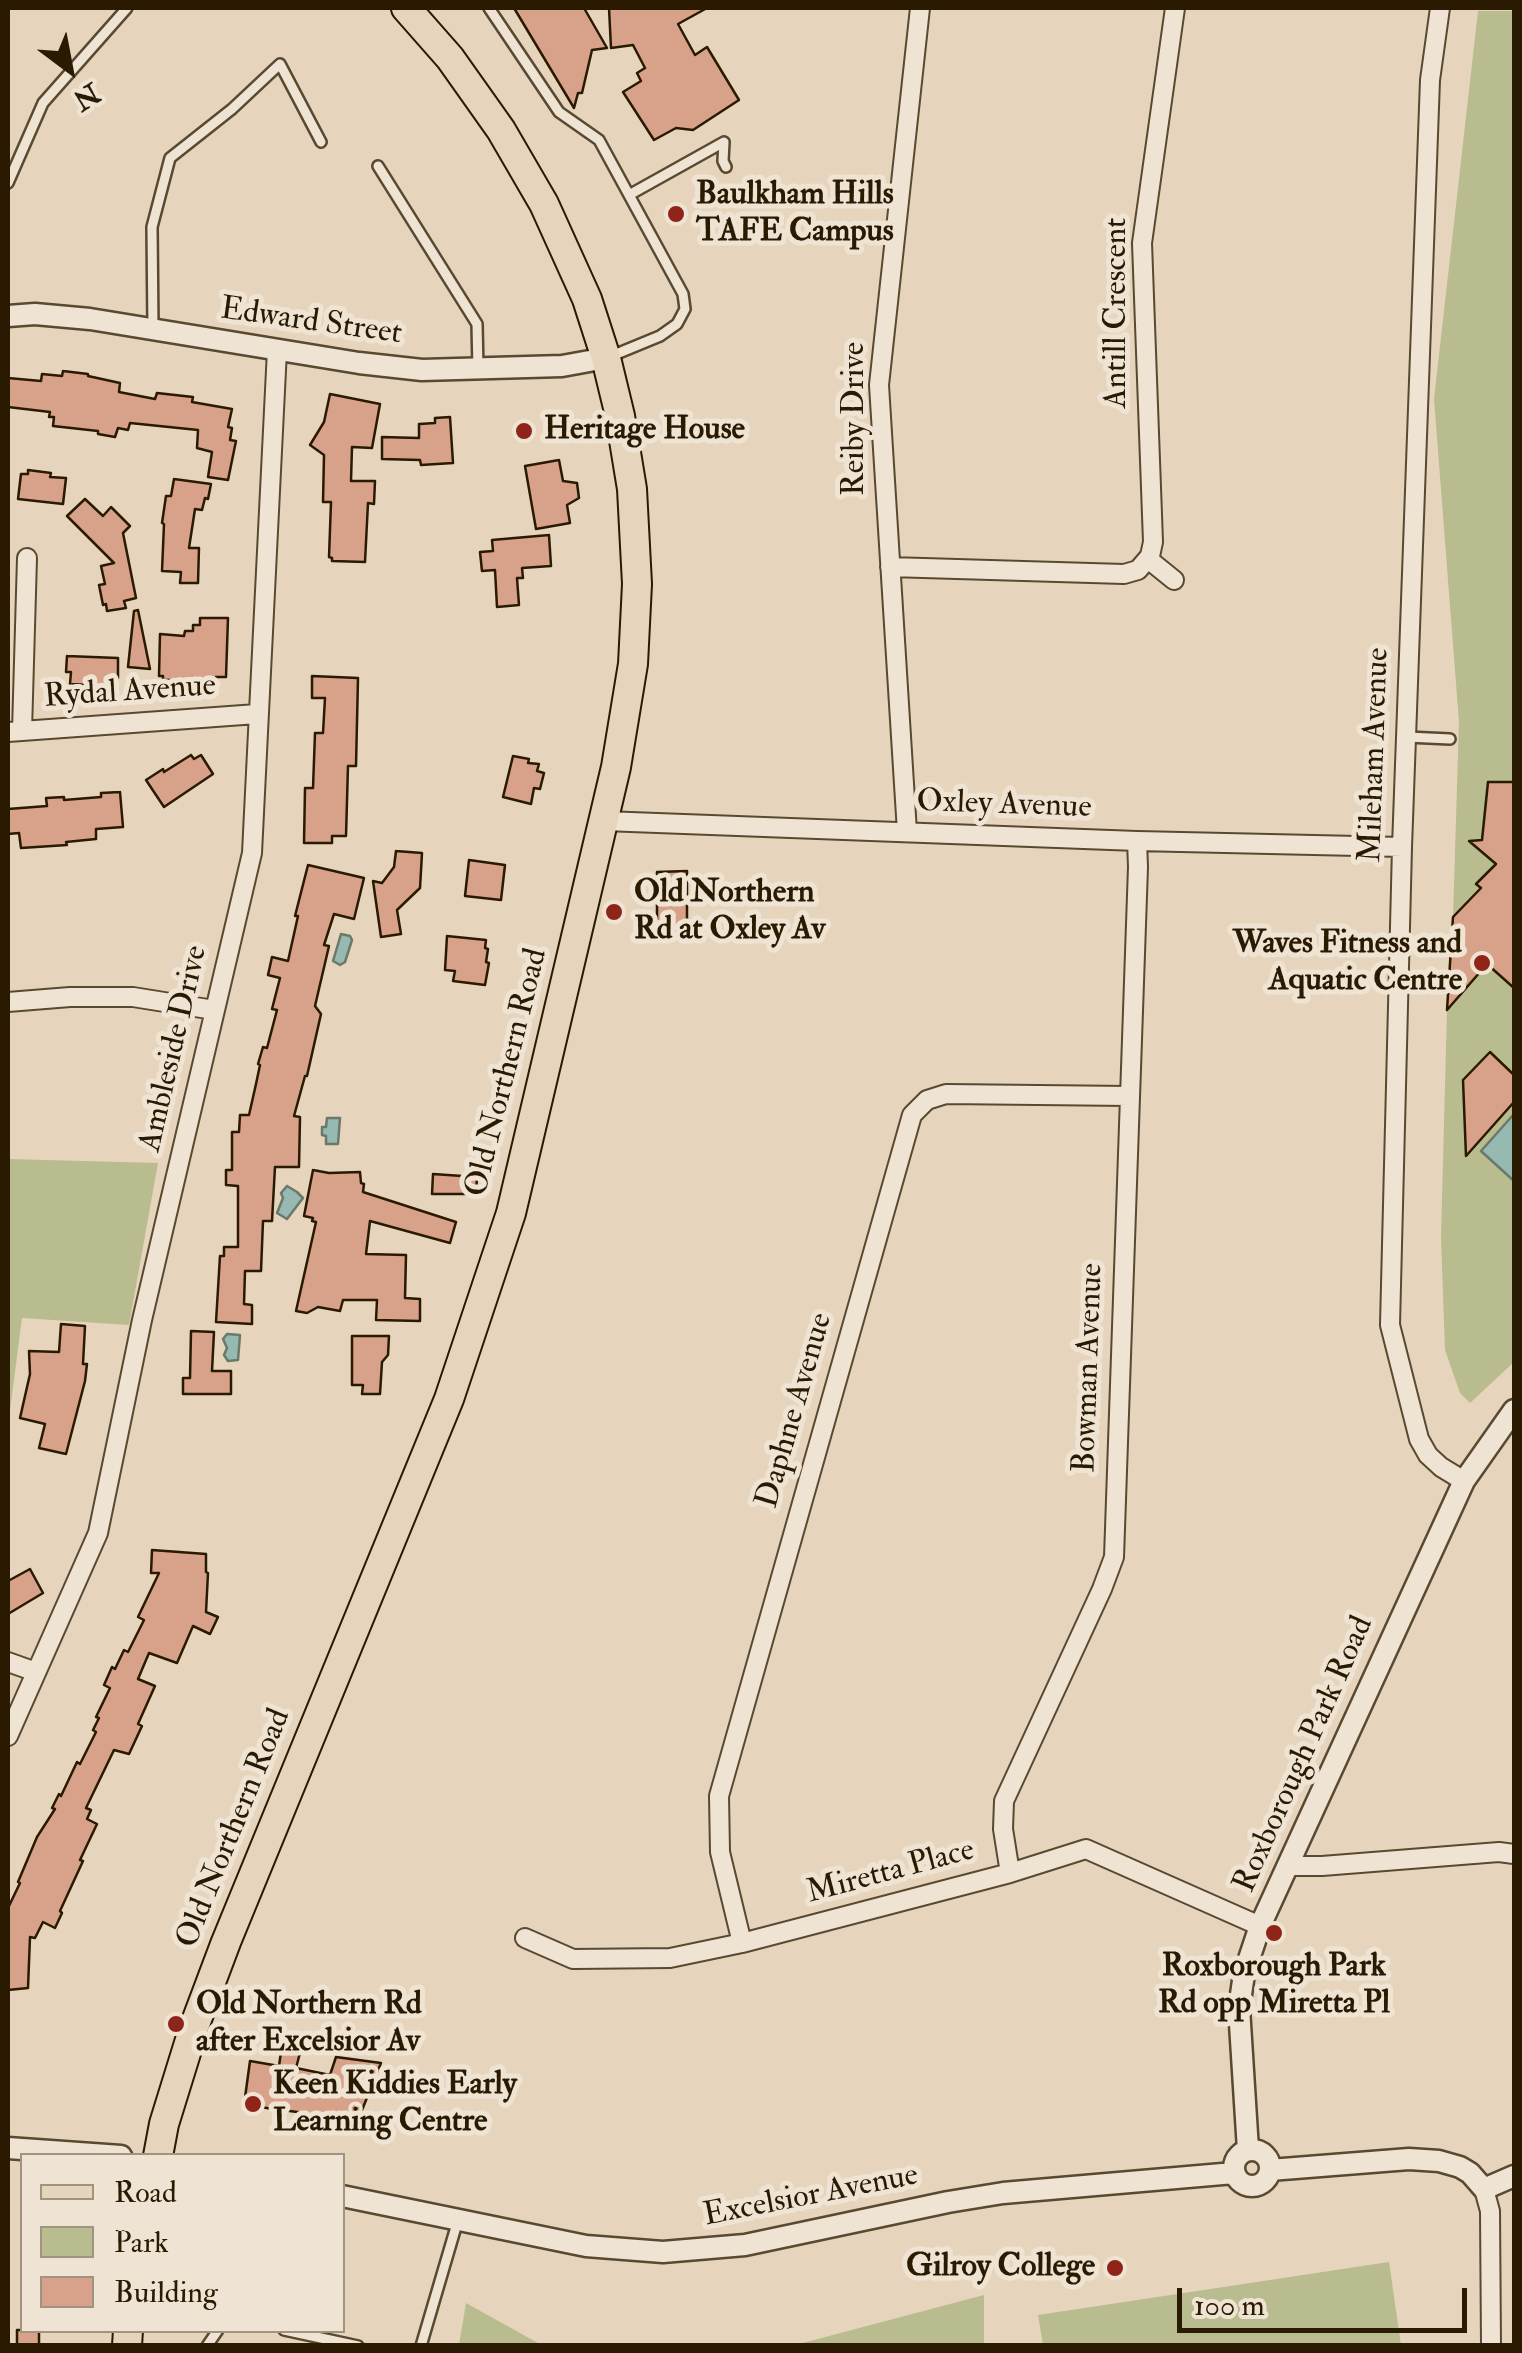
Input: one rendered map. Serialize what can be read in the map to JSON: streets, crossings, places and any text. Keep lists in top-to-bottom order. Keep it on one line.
{"streets":{"main road":["Old Northern Road"],"street":["Antill Crescent","Edward Street","Reiby Drive","Rydal Avenue","Mileham Avenue","Oxley Avenue","Ambleside Drive","Bowman Avenue","Daphne Avenue","Roxborough Park Road","Miretta Place","Excelsior Avenue"]},"crossings":[["Edward Street","Ambleside Drive"],["Edward Street","Old Northern Road"],["Reiby Drive","Oxley Avenue"],["Rydal Avenue","Ambleside Drive"],["Mileham Avenue","Oxley Avenue"],["Mileham Avenue","Roxborough Park Road"],["Oxley Avenue","Old Northern Road"],["Oxley Avenue","Bowman Avenue"],["Bowman Avenue","Daphne Avenue"],["Bowman Avenue","Miretta Place"],["Daphne Avenue","Miretta Place"],["Roxborough Park Road","Miretta Place"],["Roxborough Park Road","Excelsior Avenue"]],"places":["Baulkham Hills TAFE Campus","Heritage House","Old Northern Rd at Oxley Av","Waves Fitness and Aquatic Centre","Roxborough Park Rd opp Miretta Pl","Old Northern Rd after Excelsior Av","Keen Kiddies Early Learning Centre","Gilroy College"],"legend":["Road","Park","Building"],"scale_bar":"100 m","north":"bottom right"}
